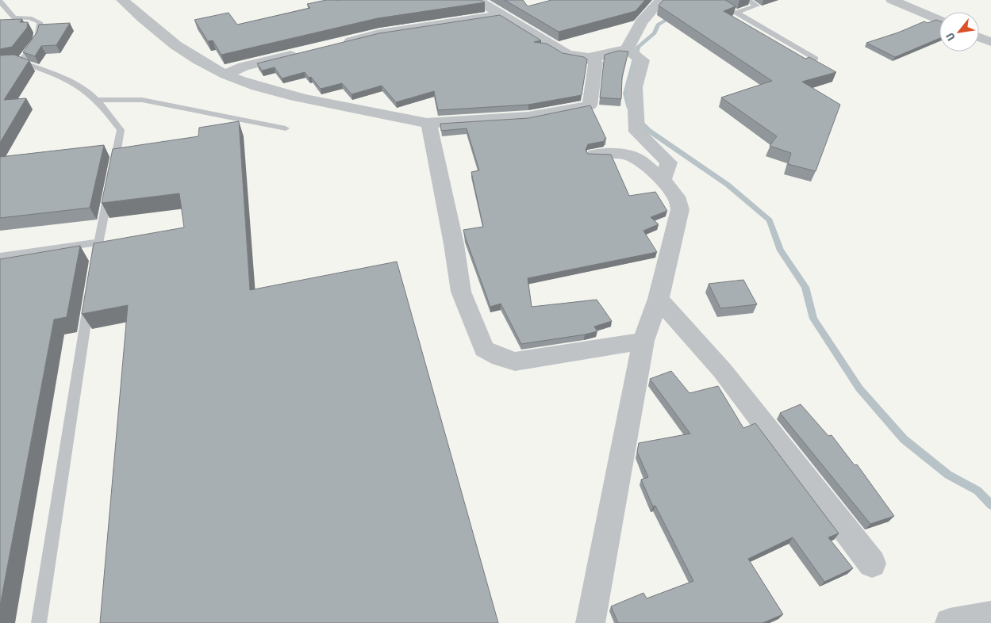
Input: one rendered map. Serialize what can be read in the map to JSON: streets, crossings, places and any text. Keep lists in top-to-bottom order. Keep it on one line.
{"north":"bottom left"}
